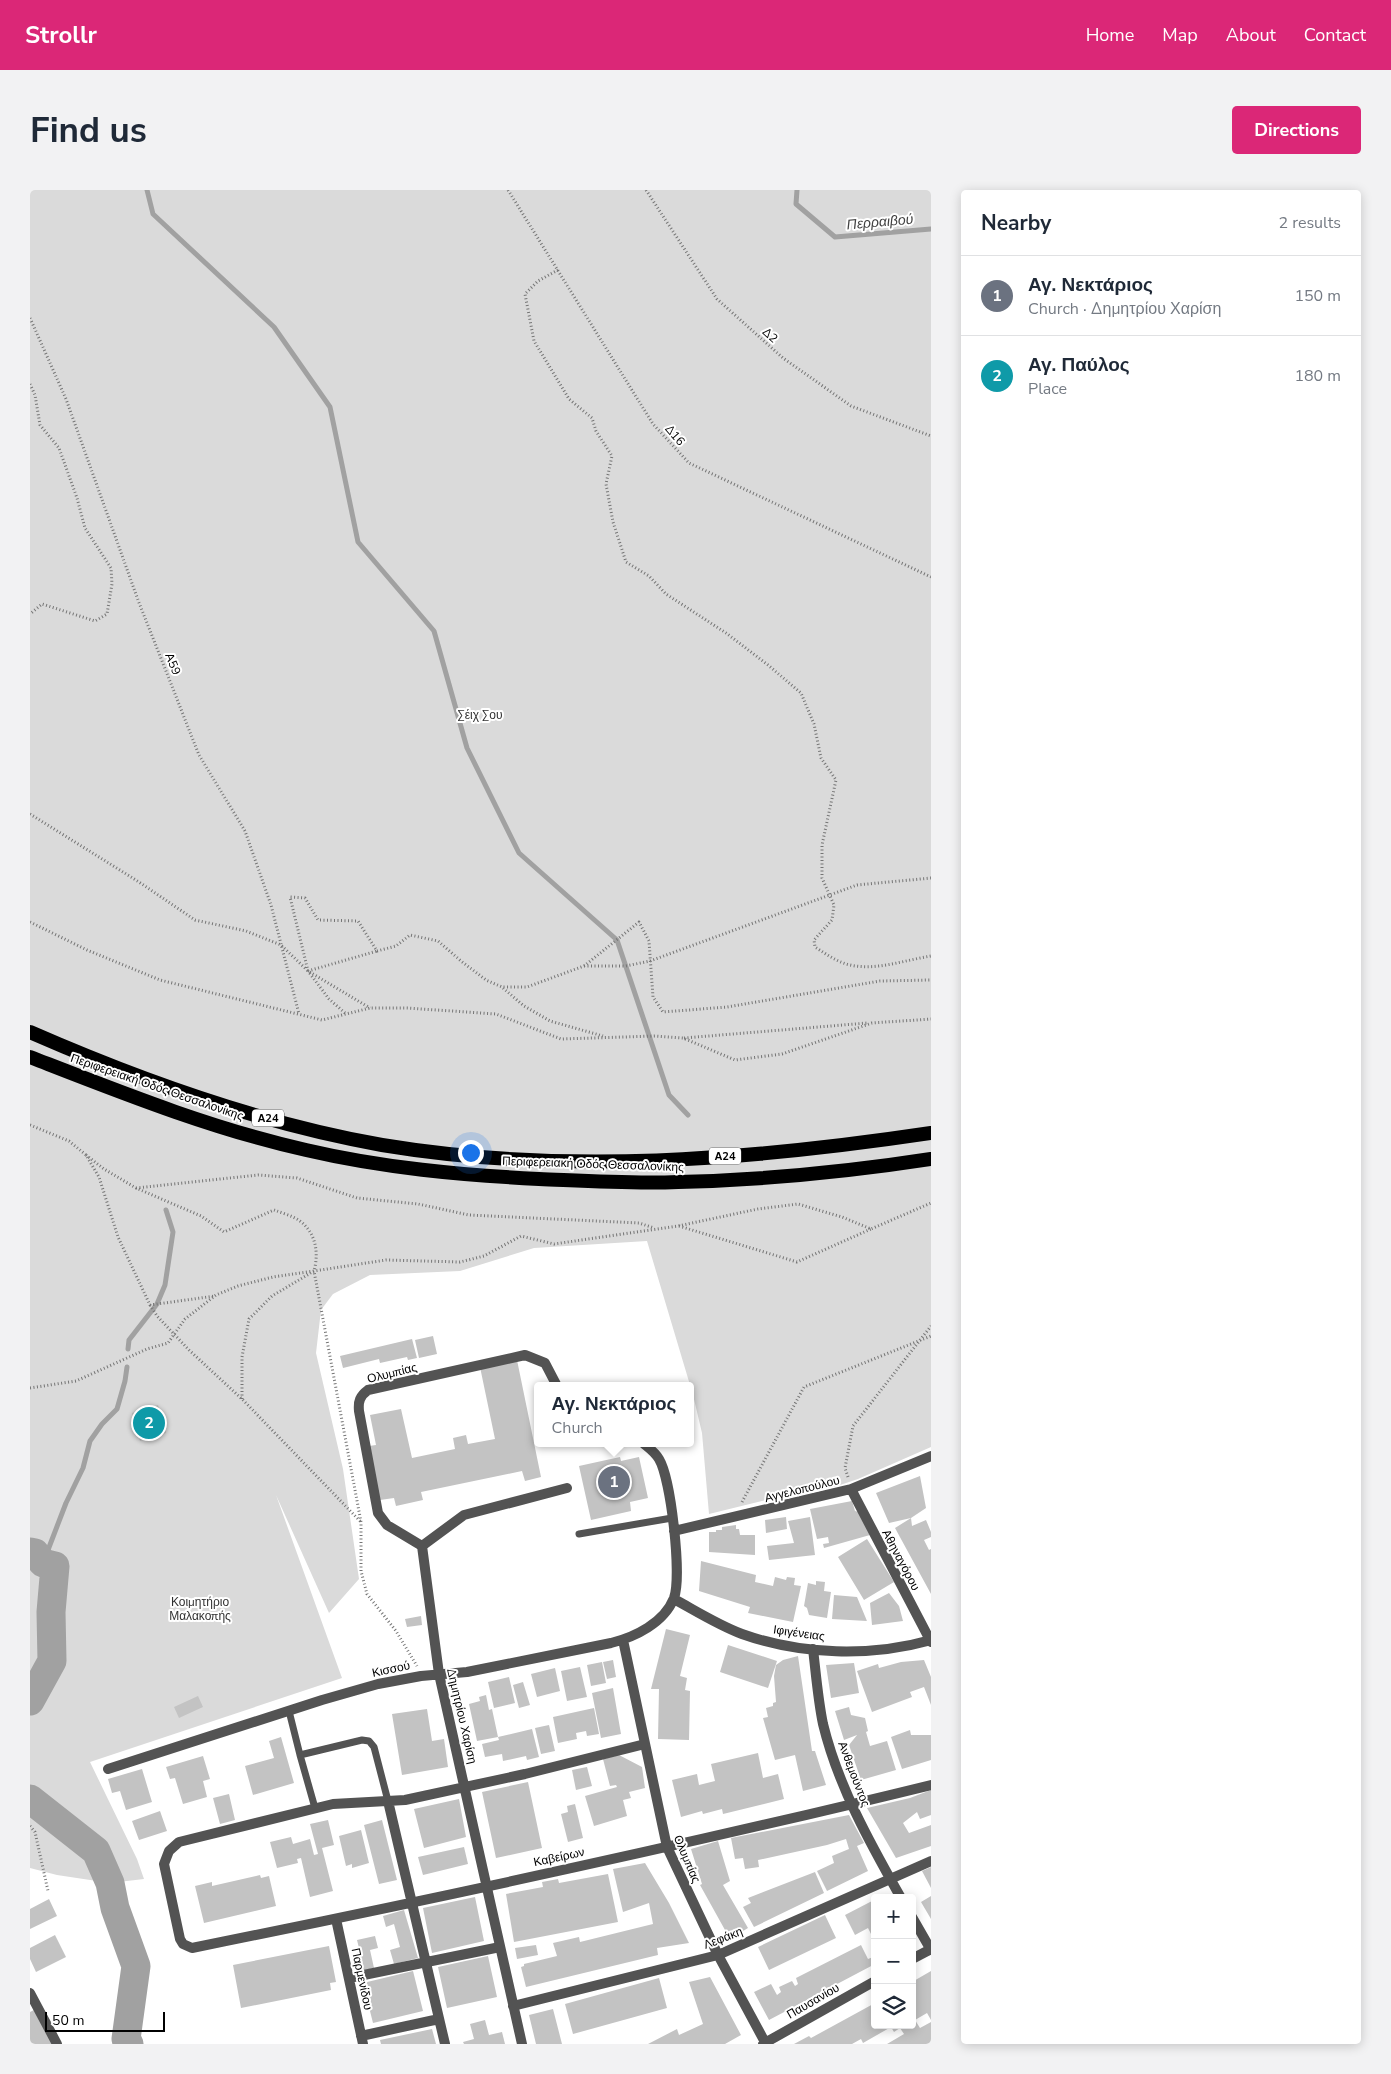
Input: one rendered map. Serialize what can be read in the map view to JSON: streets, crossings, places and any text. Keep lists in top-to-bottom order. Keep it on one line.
{"streets":{"highway":["Περιφερειακή Οδός Θεσσαλονίκης","Α24"],"street":["Ολυμπίας","Αγγελοπούλου","Αθηναγόρου","Ιφιγένειας","Κισσού","Δημητρίου Χαρίση","Ανθεμούντος","Καβείρων","Λεφάκη","Παρμενίδου","Παυσανίου"],"path":["Δ2","Δ16","Α59"]},"crossings":[["Ολυμπίας","Κισσού"],["Ολυμπίας","Δημητρίου Χαρίση"],["Ολυμπίας","Καβείρων"],["Ολυμπίας","Λεφάκη"],["Ολυμπίας","Παυσανίου"],["Αγγελοπούλου","Αθηναγόρου"],["Αθηναγόρου","Ιφιγένειας"],["Ιφιγένειας","Κισσού"],["Ιφιγένειας","Ανθεμούντος"],["Κισσού","Δημητρίου Χαρίση"],["Δημητρίου Χαρίση","Καβείρων"],["Δημητρίου Χαρίση","Λεφάκη"],["Ανθεμούντος","Καβείρων"],["Ανθεμούντος","Λεφάκη"],["Καβείρων","Παρμενίδου"]],"water":["Περραιβού"],"parks":["Σέιχ Σου","Κοιμητήριο Μαλακοπής"],"scale_bar":"50 m","page":{"header":"Strollr","nav":["Home","Map","About","Contact"],"buttons":"Directions","title":"Find us","heading":["Nearby","2 results"],"list":[{"mark":"1","name":"Αγ. Νεκτάριος","note":"Church · Δημητρίου Χαρίση","value":"150 m"},{"mark":"2","name":"Αγ. Παύλος","note":"Place","value":"180 m"}],"popup":["Αγ. Νεκτάριος","Church"],"pins":["2","1"],"map_buttons":["+","−"],"scale":"50 m"}}
